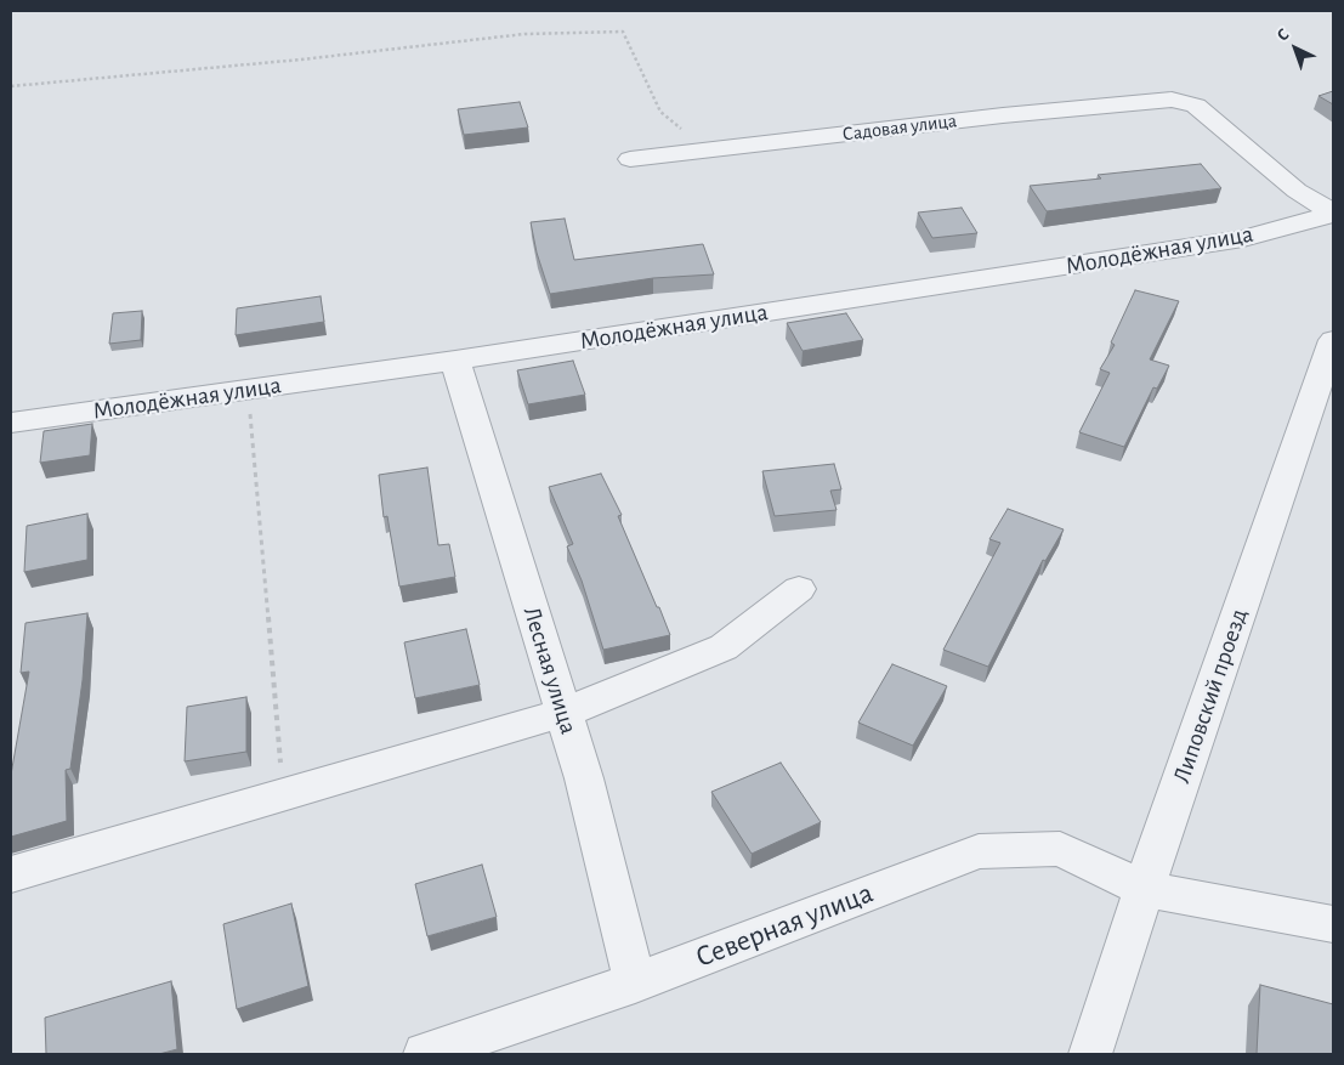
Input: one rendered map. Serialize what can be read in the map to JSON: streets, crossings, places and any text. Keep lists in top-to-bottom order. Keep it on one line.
{"streets":{"street":["Садовая улица","Молодёжная улица","Лесная улица","Липовский проезд","Северная улица"]},"crossings":[["Садовая улица","Молодёжная улица"],["Молодёжная улица","Лесная улица"],["Лесная улица","Северная улица"],["Липовский проезд","Северная улица"]],"north":"top left"}
